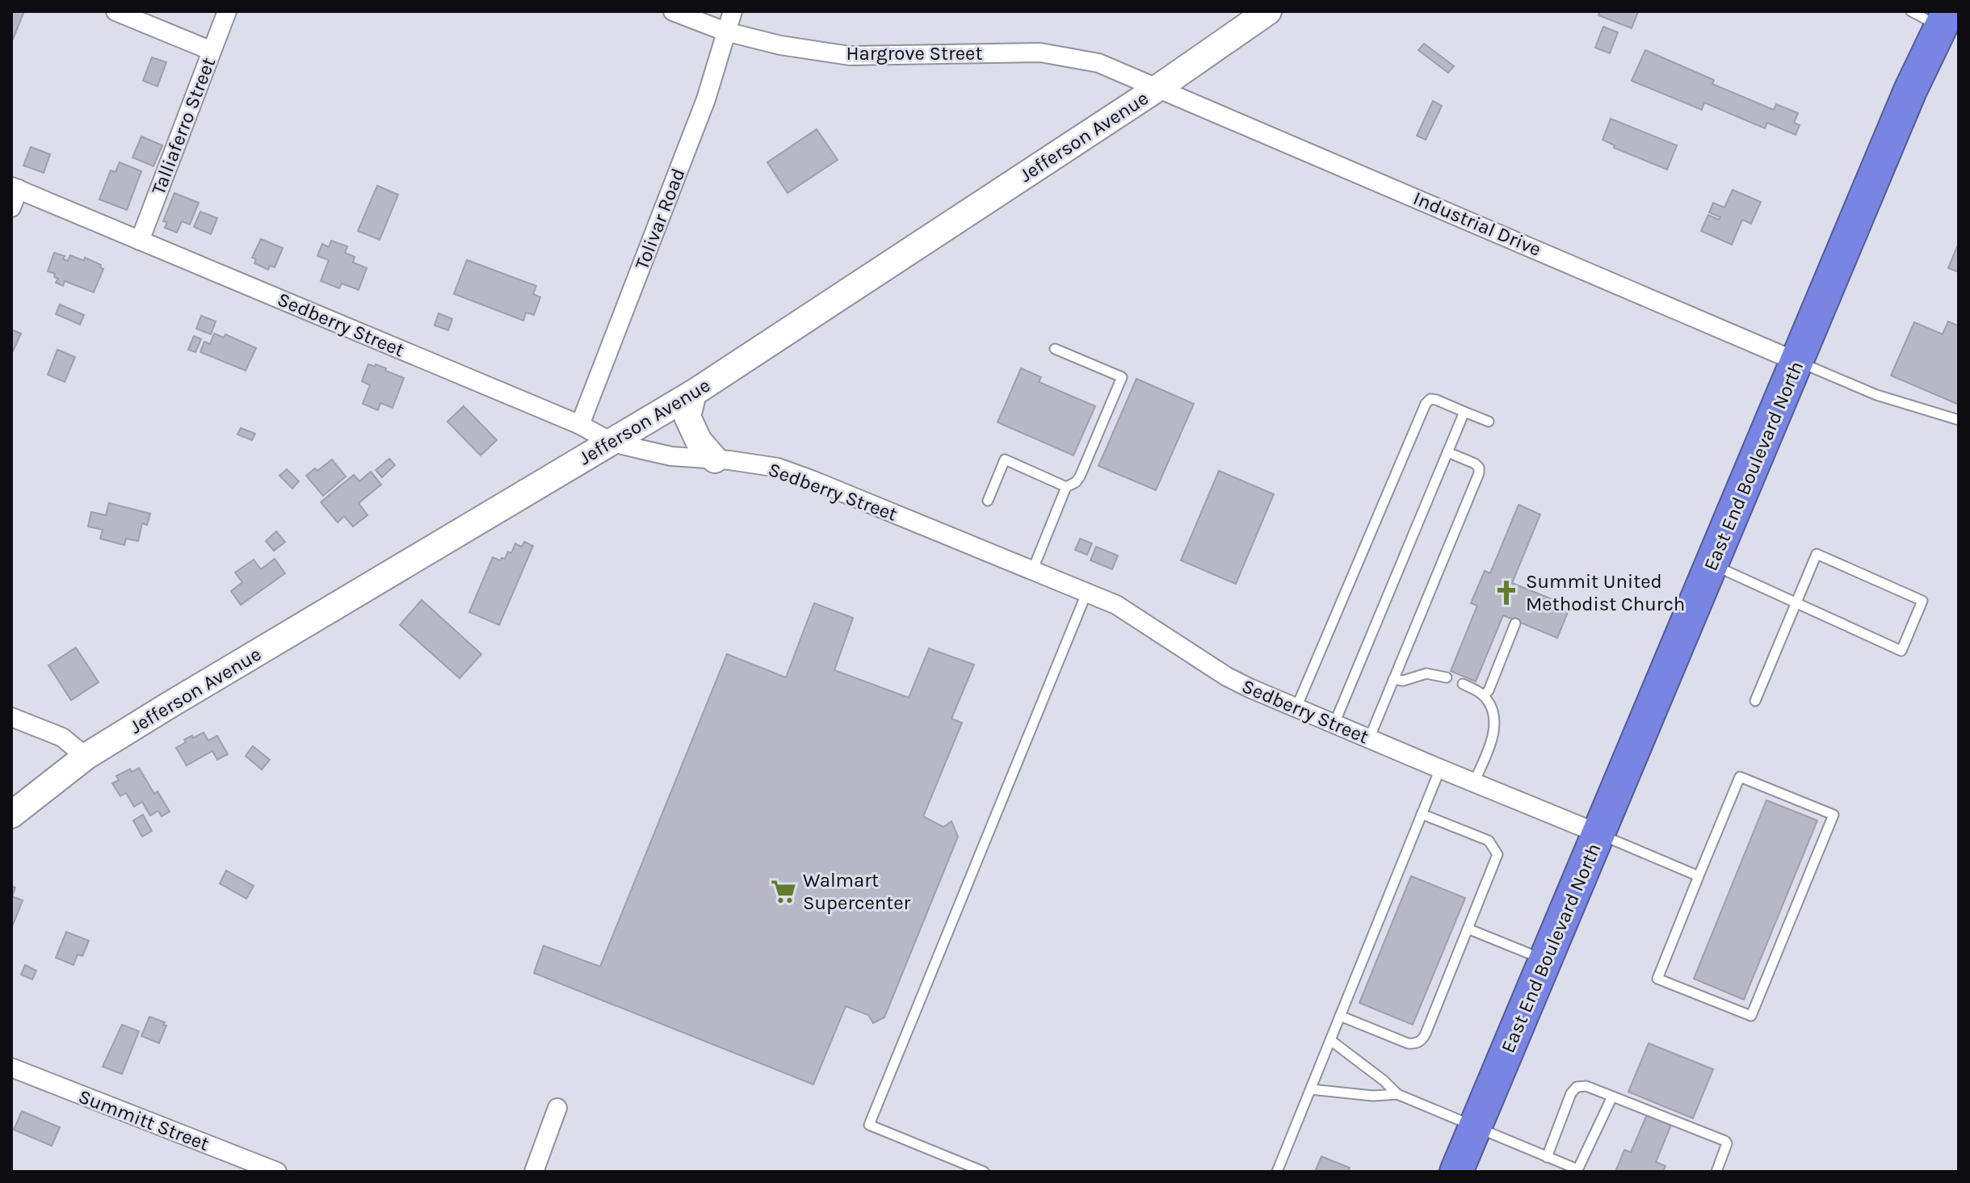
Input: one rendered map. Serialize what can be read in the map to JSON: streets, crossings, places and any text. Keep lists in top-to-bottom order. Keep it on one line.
{"streets":{"highway":["East End Boulevard North"],"street":["Hargrove Street","Talliaferro Street","Jefferson Avenue","Tolivar Road","Industrial Drive","Sedberry Street","Summitt Street"]},"crossings":[["Hargrove Street","Jefferson Avenue"],["Hargrove Street","Tolivar Road"],["Hargrove Street","Industrial Drive"],["Talliaferro Street","Sedberry Street"],["Jefferson Avenue","Industrial Drive"],["Jefferson Avenue","Sedberry Street"],["Tolivar Road","Sedberry Street"],["Industrial Drive","East End Boulevard North"],["Sedberry Street","East End Boulevard North"]],"places":{"church":["Summit United Methodist Church"],"supermarket":["Walmart Supercenter"]}}
